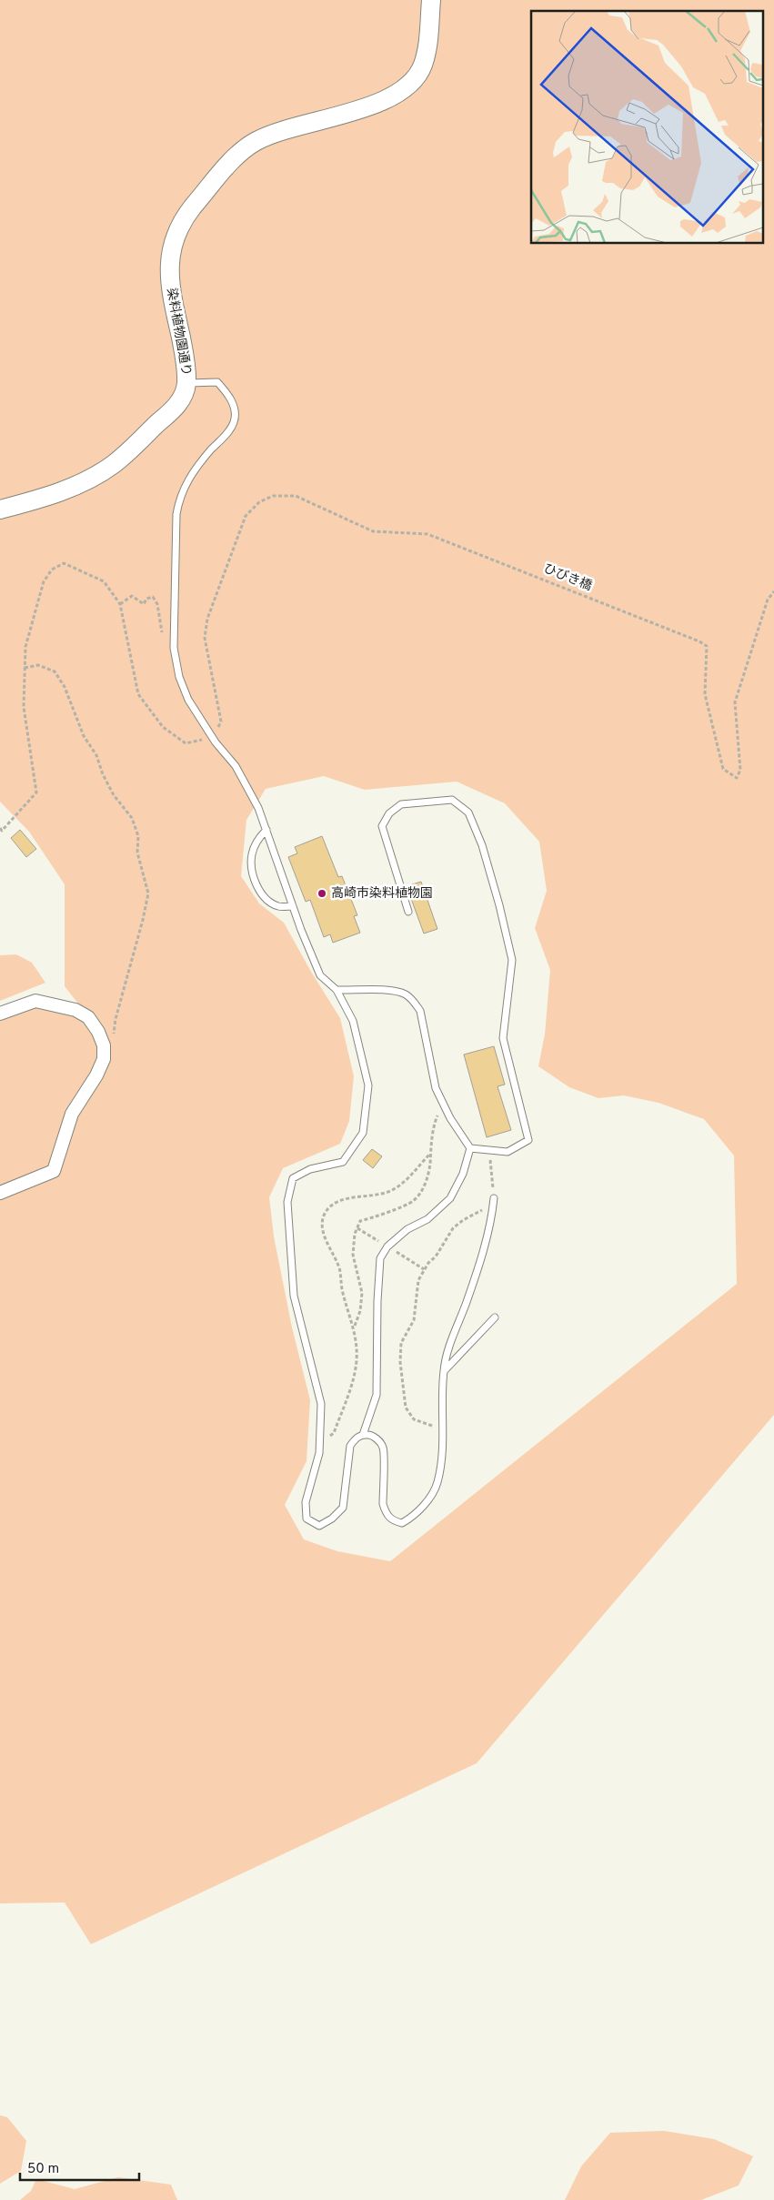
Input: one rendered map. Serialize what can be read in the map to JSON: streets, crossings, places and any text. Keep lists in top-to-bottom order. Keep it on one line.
{"streets":{"street":["染料植物園通り"],"path":["ひびき橋"]},"places":["高崎市染料植物園"],"scale_bar":"50 m"}
